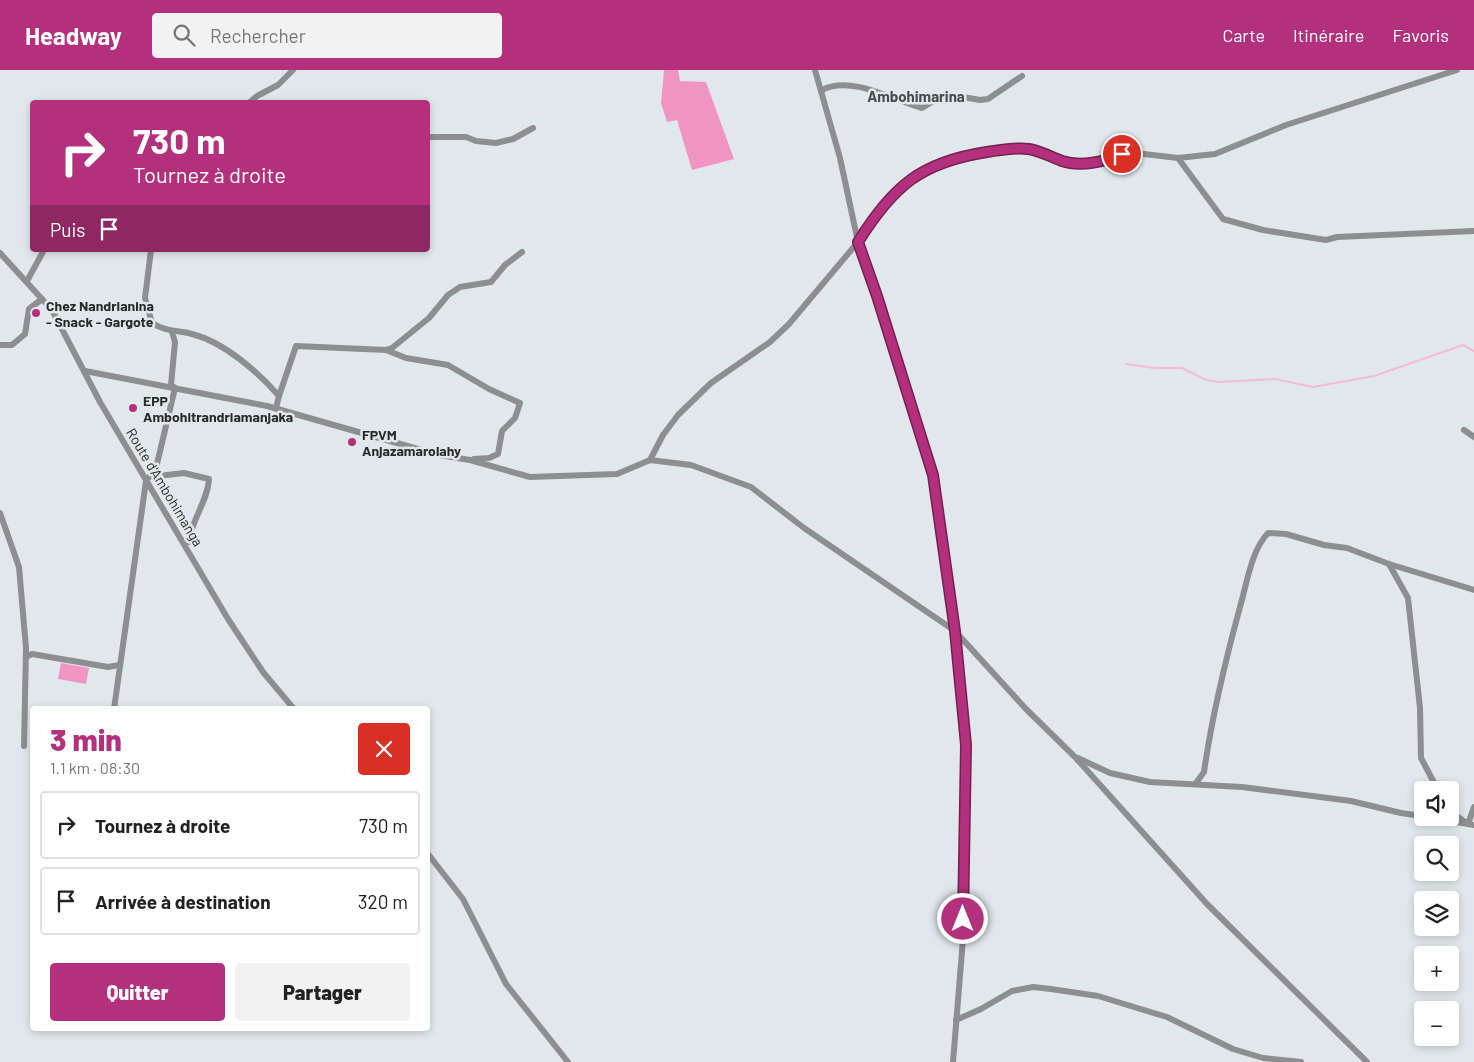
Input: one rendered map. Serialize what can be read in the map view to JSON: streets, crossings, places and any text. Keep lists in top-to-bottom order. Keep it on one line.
{"streets":{"street":["Route d'Ambohimanga"]},"districts":["Ambohimarina"],"places":["Chez Nandrianina - Snack - Gargote","EPP Ambohitrandriamanjaka","FPVM Anjazamarolahy"],"page":{"header":"Headway","search":"Rechercher","nav":["Carte","Itinéraire","Favoris"],"turn":["730 m","Tournez à droite"],"then":"Puis","heading":["3 min","1.1 km · 08:30"],"map_buttons":["+","−"],"list":[{"name":"Tournez à droite","value":"730 m"},{"name":"Arrivée à destination","value":"320 m"}],"buttons":["Quitter","Partager"]}}
